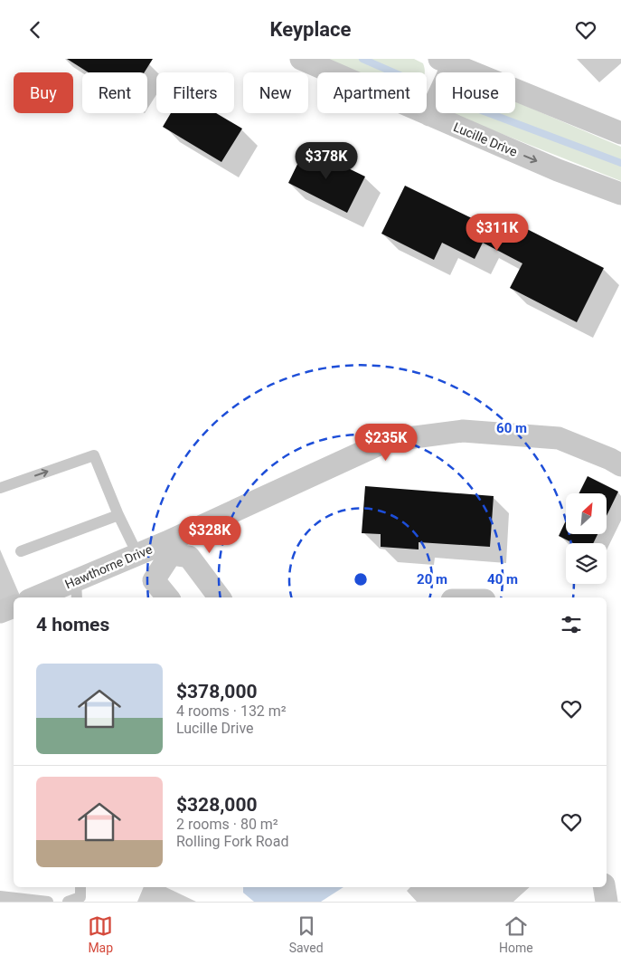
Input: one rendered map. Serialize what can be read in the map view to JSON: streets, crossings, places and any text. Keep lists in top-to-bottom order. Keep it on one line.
{"streets":{"street":["Lucille Drive","Hawthorne Drive"]},"north":"top right","page":{"header":"Keyplace","chip":["Buy","Rent","Filters","New","Apartment","House"],"price":["$378K","$311K","$235K","$328K"],"heading":"4 homes","list":[{"name":"$378,000","note":"4 rooms · 132 m² · Lucille Drive"},{"name":"$328,000","note":"2 rooms · 80 m² · Rolling Fork Road"}],"tabs":["Map","Saved","Home"]},"rings":["60 m","20 m","40 m"]}
